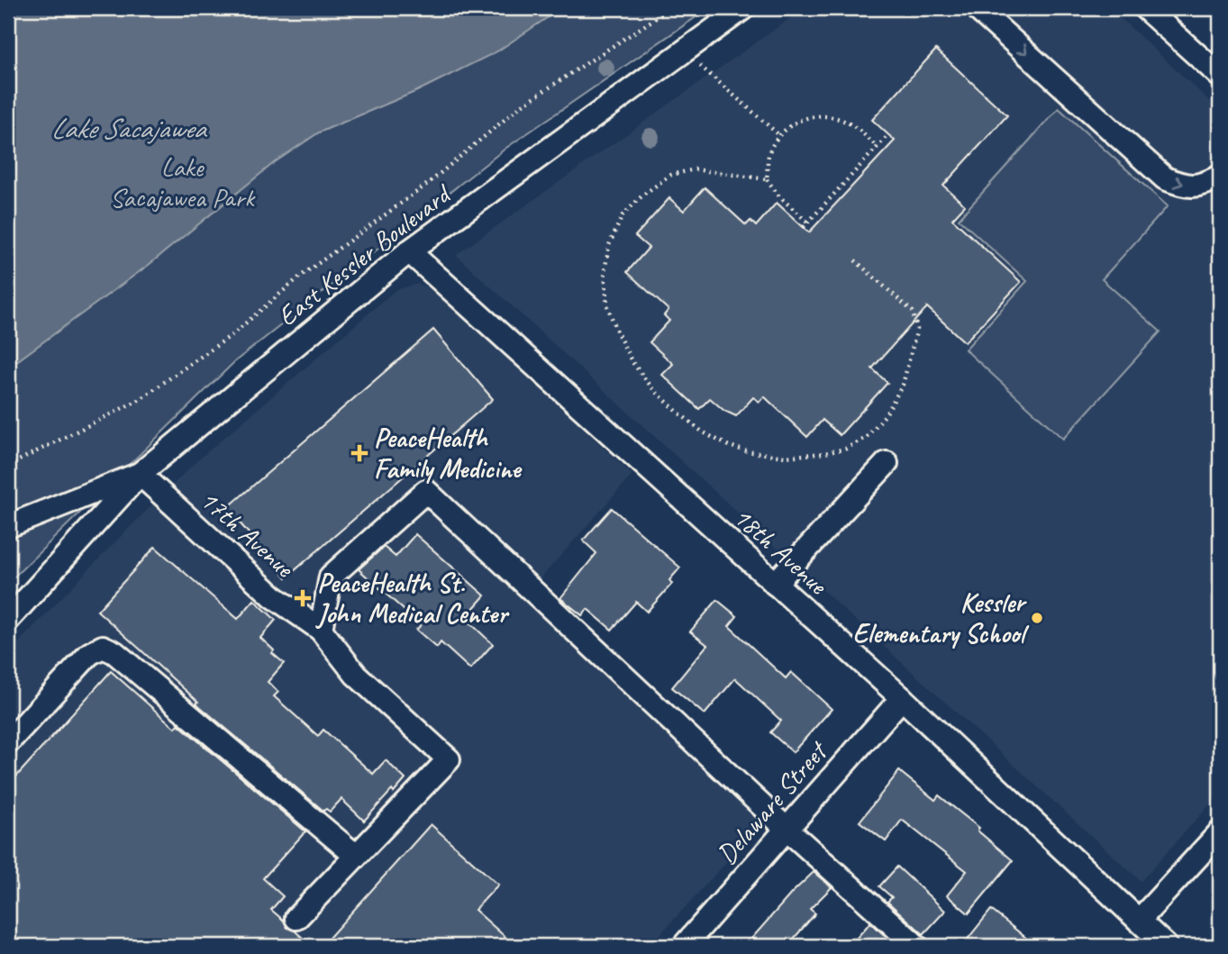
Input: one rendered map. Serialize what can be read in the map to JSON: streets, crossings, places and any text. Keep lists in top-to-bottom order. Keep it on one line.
{"streets":{"street":["East Kessler Boulevard","17th Avenue","18th Avenue","Delaware Street"]},"crossings":[["East Kessler Boulevard","17th Avenue"],["East Kessler Boulevard","18th Avenue"],["18th Avenue","Delaware Street"]],"water":["Lake Sacajawea"],"parks":["Lake Sacajawea Park"],"places":{"health":["PeaceHealth Family Medicine","PeaceHealth St. John Medical Center"],"other":["Kessler Elementary School"]}}
